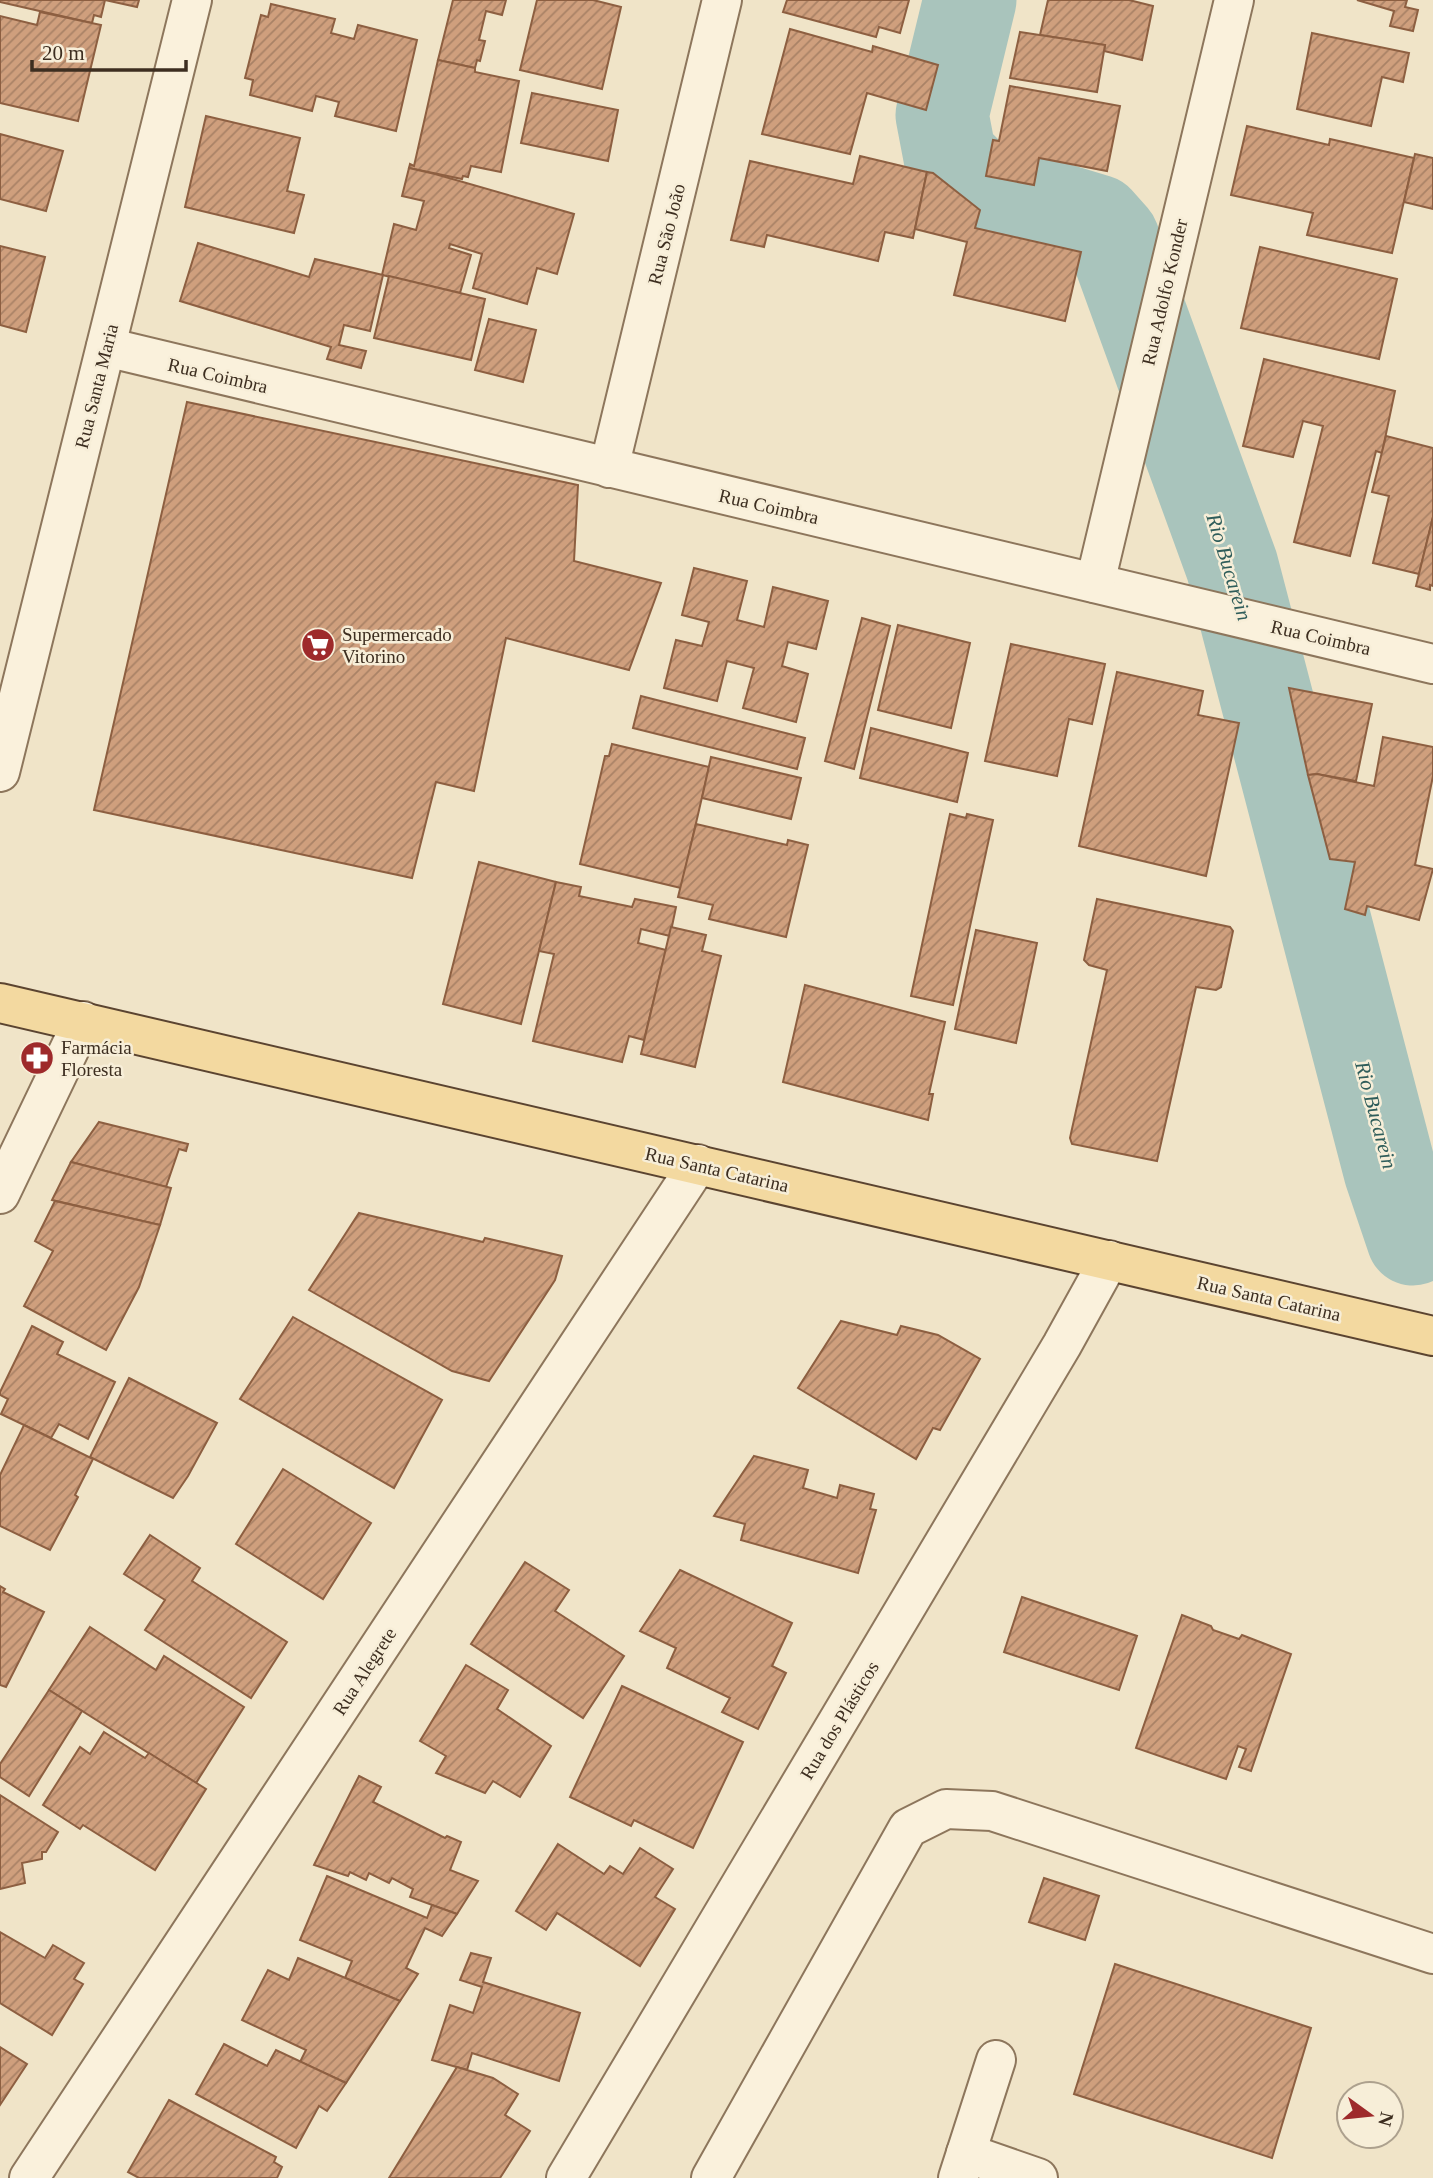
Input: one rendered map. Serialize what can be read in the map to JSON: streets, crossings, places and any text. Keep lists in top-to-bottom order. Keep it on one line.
{"streets":{"main road":["Rua Santa Catarina"],"street":["Rua São João","Rua Adolfo Konder","Rua Coimbra","Rua Santa Maria","Rua Alegrete","Rua dos Plásticos"]},"crossings":[["Rua São João","Rua Coimbra"],["Rua Adolfo Konder","Rua Coimbra"],["Rua Coimbra","Rua Santa Maria"],["Rua Santa Catarina","Rua Alegrete"],["Rua Santa Catarina","Rua dos Plásticos"]],"water":["Rio Bucarein"],"places":{"supermarket":["Supermercado Vitorino"],"pharmacy":["Farmácia Floresta"]},"scale_bar":"20 m","north":"right"}
